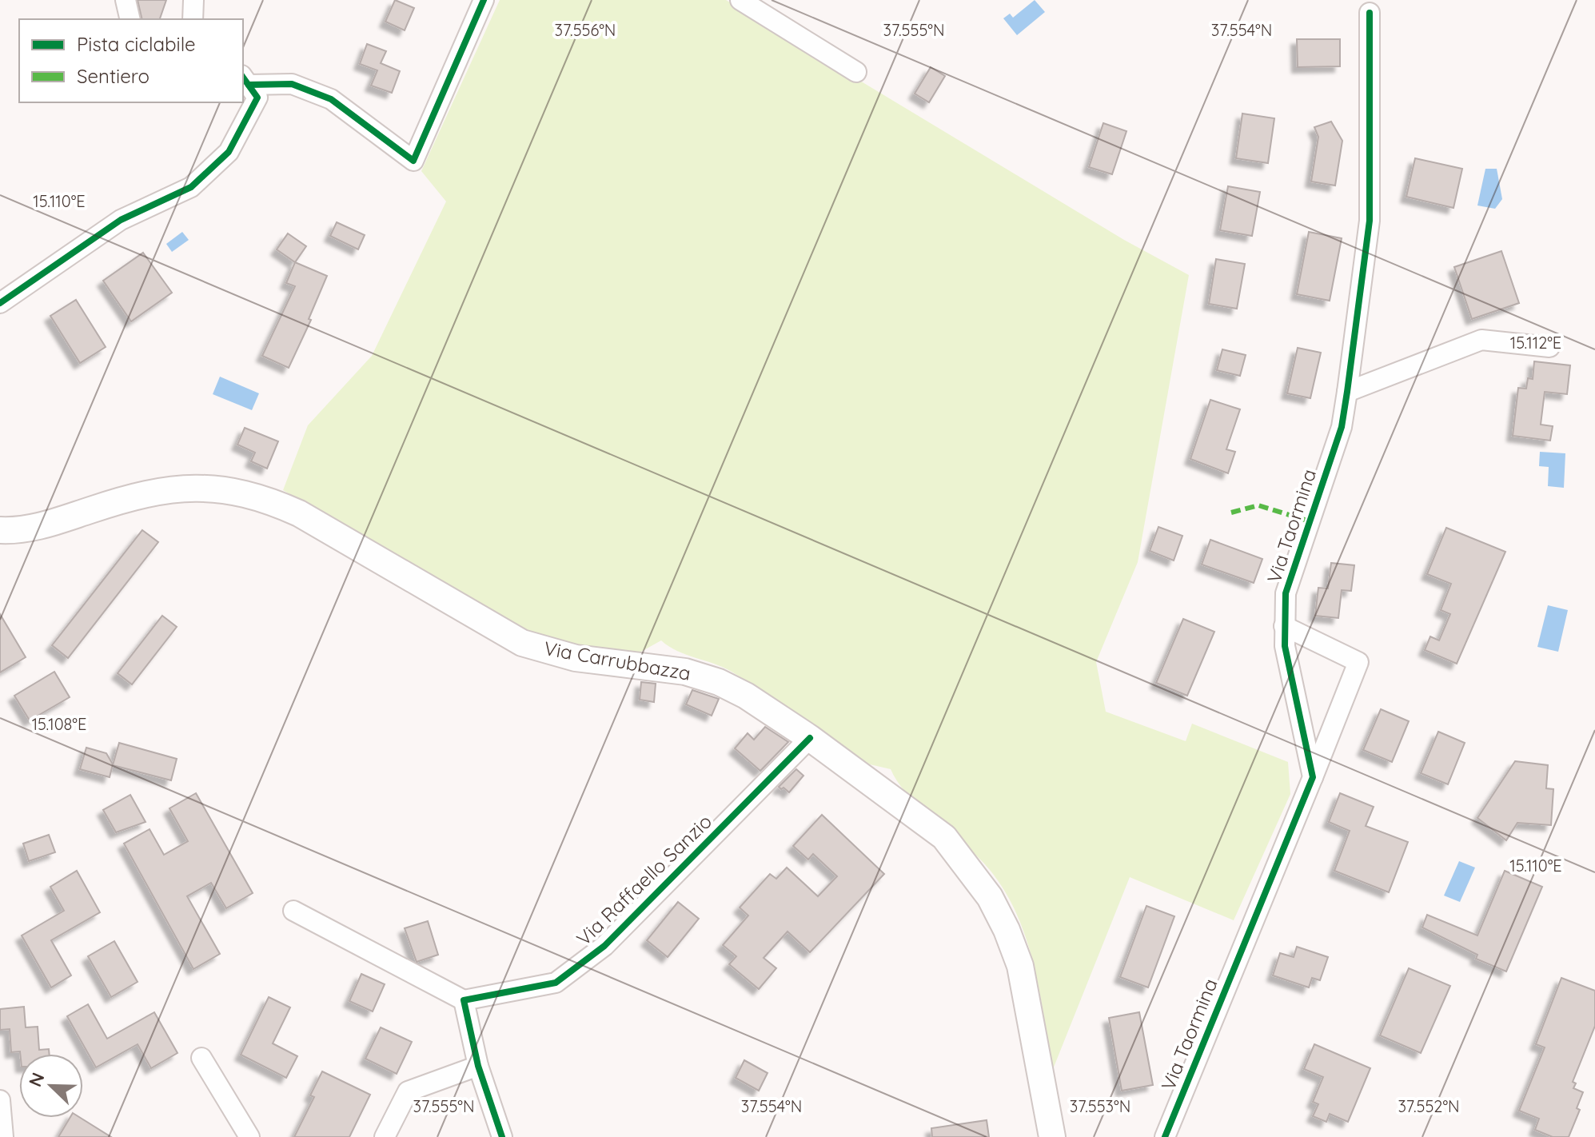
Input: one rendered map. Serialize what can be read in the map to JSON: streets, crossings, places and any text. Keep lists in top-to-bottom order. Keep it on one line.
{"streets":{"main road":["Via Carrubbazza"],"street":["Via Taormina","Via Raffaello Sanzio"]},"crossings":[["Via Carrubbazza","Via Raffaello Sanzio"]],"legend":["Pista ciclabile","Sentiero"],"north":"top left","coordinates":["37.556°N","37.555°N","37.554°N","15.110°E","15.112°E","15.108°E","37.553°N","37.552°N"]}
